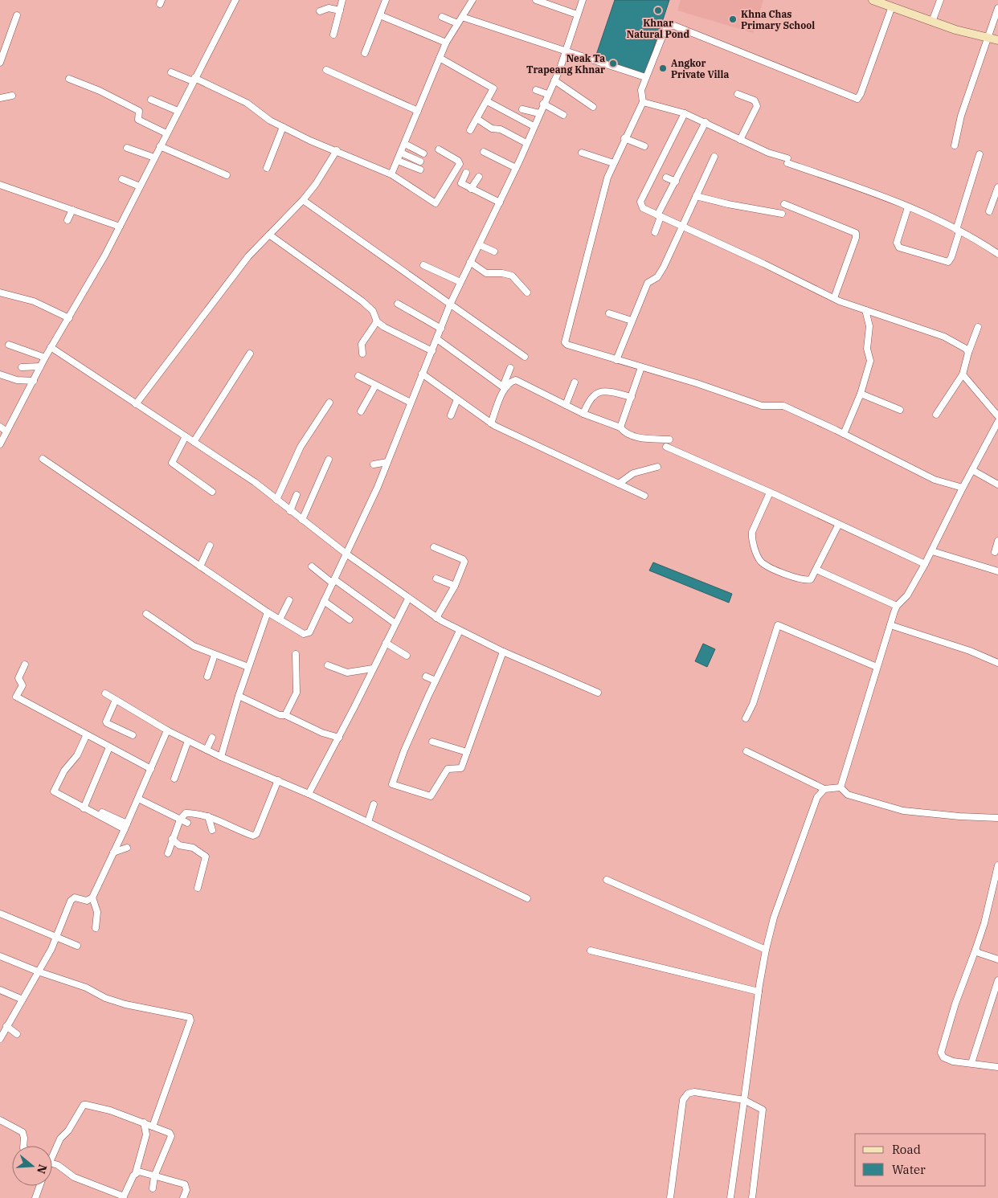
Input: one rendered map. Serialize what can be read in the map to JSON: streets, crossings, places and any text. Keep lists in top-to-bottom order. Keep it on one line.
{"places":["Khnar Natural Pond","Khna Chas Primary School","Neak Ta Trapeang Khnar","Angkor Private Villa"],"legend":["Road","Water"],"north":"right"}
